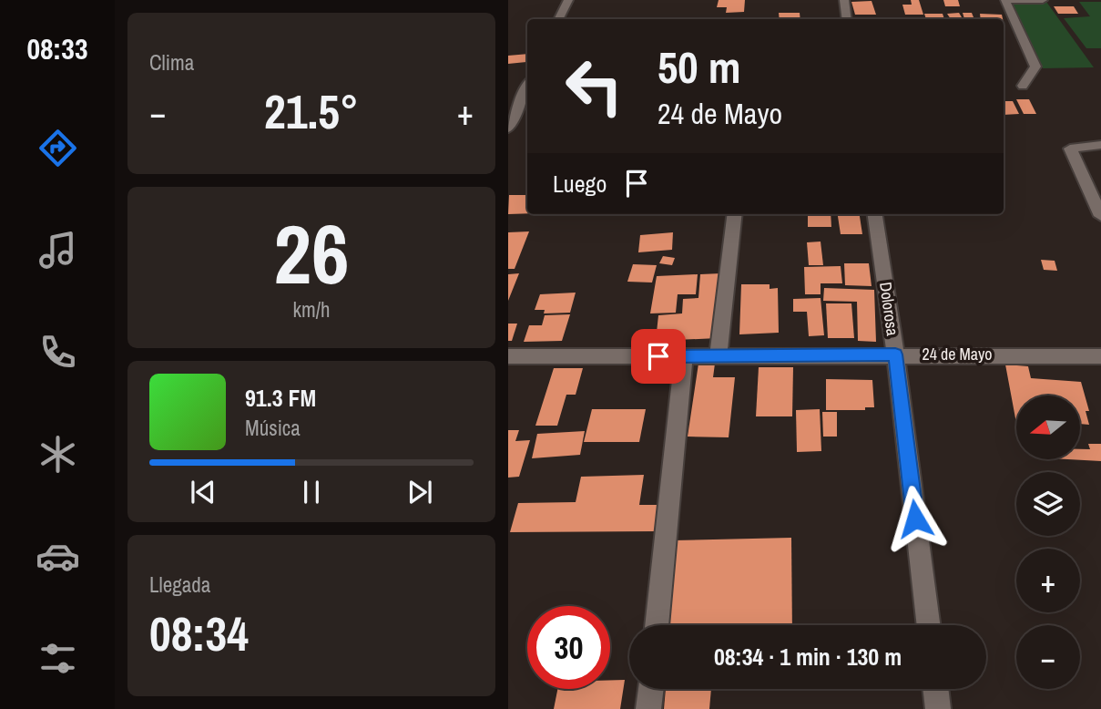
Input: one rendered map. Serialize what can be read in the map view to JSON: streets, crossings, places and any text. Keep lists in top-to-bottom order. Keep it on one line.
{"streets":{"street":["Dolorosa","24 de Mayo"]},"crossings":[["Dolorosa","24 de Mayo"]],"north":"left","page":{"tabs":"08:33","tile":["Clima",["26","km/h"],["Llegada","08:34"]],"turn":["50 m","24 de Mayo"],"heat":["−","21.5°","+"],"then":"Luego","song":["91.3 FM","Música"],"map_buttons":["+","−"],"limit":"30","trip":"08:34 · 1 min · 130 m"}}
